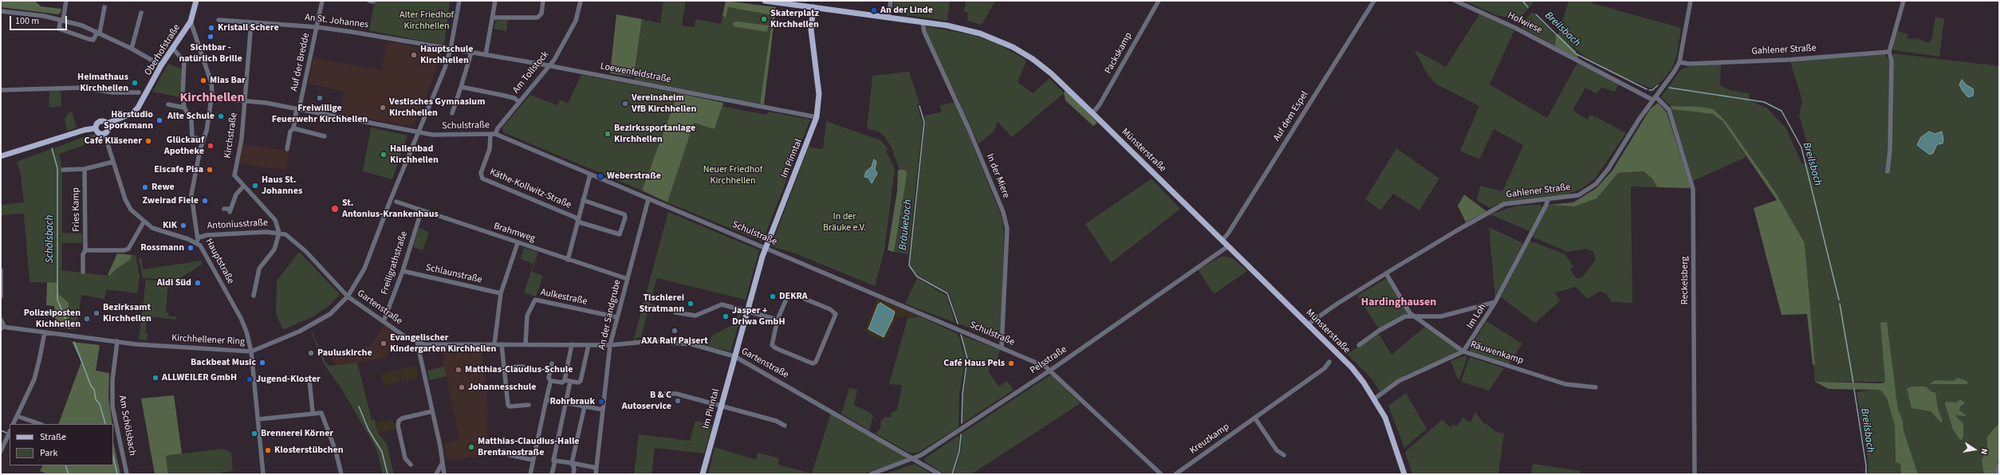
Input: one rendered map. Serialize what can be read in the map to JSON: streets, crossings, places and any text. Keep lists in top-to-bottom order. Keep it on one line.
{"streets":{"main road":["Oberhofstraße","Münsterstraße","Im Pinntal"],"street":["An St. Johannes","Hofwiese","Gahlener Straße","Packskamp","Auf der Bredde","Am Tollstock","Loewenfeldstraße","Auf dem Espel","Schulstraße","Kirchstraße","In der Miere","Käthe-Kollwitz-Straße","Fries Kamp","Antoniusstraße","Brahmweg","Hauptstraße","Freiligrathstraße","Schlaunstraße","Reckelsberg","Aulkestraße","Gartenstraße","An der Sandgrube","Im Loh","Kirchhellener Ring","Räuwenkamp","Pelsstraße","Am Schölsbach","Kreuzkamp"]},"crossings":[["An St. Johannes","Auf der Bredde"],["An St. Johannes","Loewenfeldstraße"],["An St. Johannes","Kirchstraße"],["An St. Johannes","Kirchhellener Ring"],["Hofwiese","Gahlener Straße"],["Hofwiese","Reckelsberg"],["Oberhofstraße","Hauptstraße"],["Gahlener Straße","Münsterstraße"],["Gahlener Straße","Reckelsberg"],["Gahlener Straße","Im Loh"],["Gahlener Straße","Räuwenkamp"],["Packskamp","Münsterstraße"],["Auf der Bredde","Schulstraße"],["Am Tollstock","Loewenfeldstraße"],["Am Tollstock","Schulstraße"],["Am Tollstock","Käthe-Kollwitz-Straße"],["Loewenfeldstraße","Im Pinntal"],["Loewenfeldstraße","Kirchhellener Ring"],["Auf dem Espel","Münsterstraße"],["Schulstraße","Kirchstraße"],["Schulstraße","Im Pinntal"],["Schulstraße","In der Miere"],["Schulstraße","Käthe-Kollwitz-Straße"],["Schulstraße","Hauptstraße"],["Schulstraße","An der Sandgrube"],["Schulstraße","Kirchhellener Ring"],["Schulstraße","Pelsstraße"],["Münsterstraße","Im Pinntal"],["Münsterstraße","In der Miere"],["Münsterstraße","Pelsstraße"],["Im Pinntal","Gartenstraße"],["Antoniusstraße","Hauptstraße"],["Antoniusstraße","Gartenstraße"],["Brahmweg","Freiligrathstraße"],["Brahmweg","An der Sandgrube"],["Hauptstraße","Kirchhellener Ring"],["Freiligrathstraße","Schlaunstraße"],["Freiligrathstraße","Gartenstraße"],["Aulkestraße","Gartenstraße"],["Aulkestraße","An der Sandgrube"],["Gartenstraße","An der Sandgrube"],["Gartenstraße","Kirchhellener Ring"],["Gartenstraße","Pelsstraße"],["Im Loh","Räuwenkamp"],["Kirchhellener Ring","Am Schölsbach"]],"districts":["Kirchhellen","Hardinghausen"],"water":["Breilsbach","Bräukebach","Schölsbach"],"parks":["Alter Friedhof Kirchhellen","Neuer Friedhof Kirchhellen","In der Bräuke e.V."],"places":["An der Linde","Skaterplatz Kirchhellen","Kristall Schere","Sichtbar - natürlich Brille","Hauptschule Kirchhellen","Mias Bar","Heimathaus Kirchhellen","Freiwillige Feuerwehr Kirchhellen","Vereinsheim VfB Kirchhellen","Vestisches Gymnasium Kirchhellen","Alte Schule","Hörstudio Sporkmann","Bezirkssportanlage Kirchhellen","Café Kläsener","Glückauf Apotheke","Hallenbad Kirchhellen","Eiscafe Pisa","Weberstraße","Haus St. Johannes","Rewe","Zweirad Fiele","St. Antonius-Krankenhaus","KiK","Rossmann","Aldi Süd","DEKRA","Tischlerei Stratmann","Bezirksamt Kirchhellen","Jasper + Driwa GmbH","Polizeiposten Kichhellen","AXA Ralf Pajsert","Evangelischer Kindergarten Kirchhellen","Pauluskirche","Backbeat Music","Café Haus Pels","Matthias-Claudius-Schule","ALLWEILER GmbH","Jugend-Kloster","Johannesschule","B & C Autoservice","Rohrbrauk","Brennerei Körner","Matthias-Claudius-Halle Brentanostraße","Klosterstübchen"],"legend":["Straße","Park"],"scale_bar":"100 m","north":"right"}
